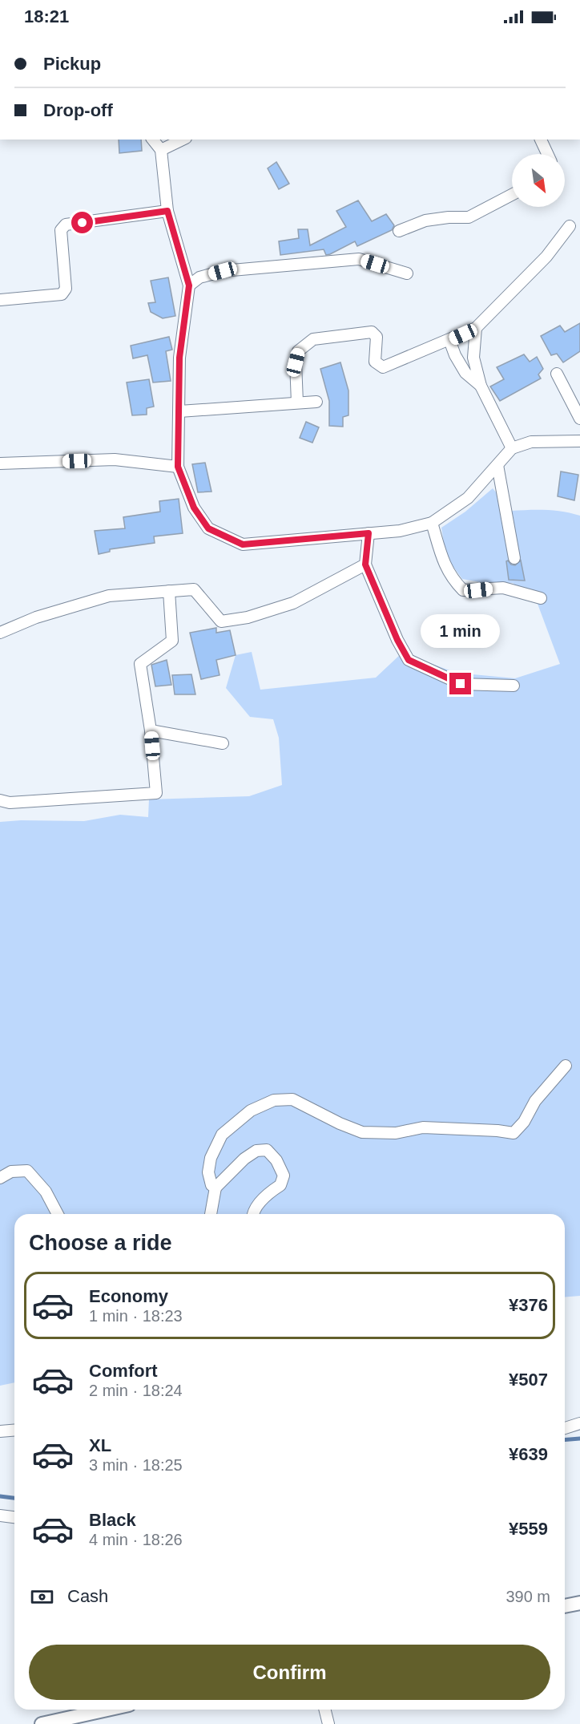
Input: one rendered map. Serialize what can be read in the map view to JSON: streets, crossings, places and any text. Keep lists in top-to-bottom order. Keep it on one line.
{"north":"bottom right","page":{"status":"18:21","banner":["Pickup","Drop-off"],"bubble":"1 min","heading":"Choose a ride","list":[{"name":"Economy","note":"1 min · 18:23","value":"¥376"},{"name":"Comfort","note":"2 min · 18:24","value":"¥507"},{"name":"XL","note":"3 min · 18:25","value":"¥639"},{"name":"Black","note":"4 min · 18:26","value":"¥559"}],"pay":["Cash","390 m"],"buttons":"Confirm"}}
